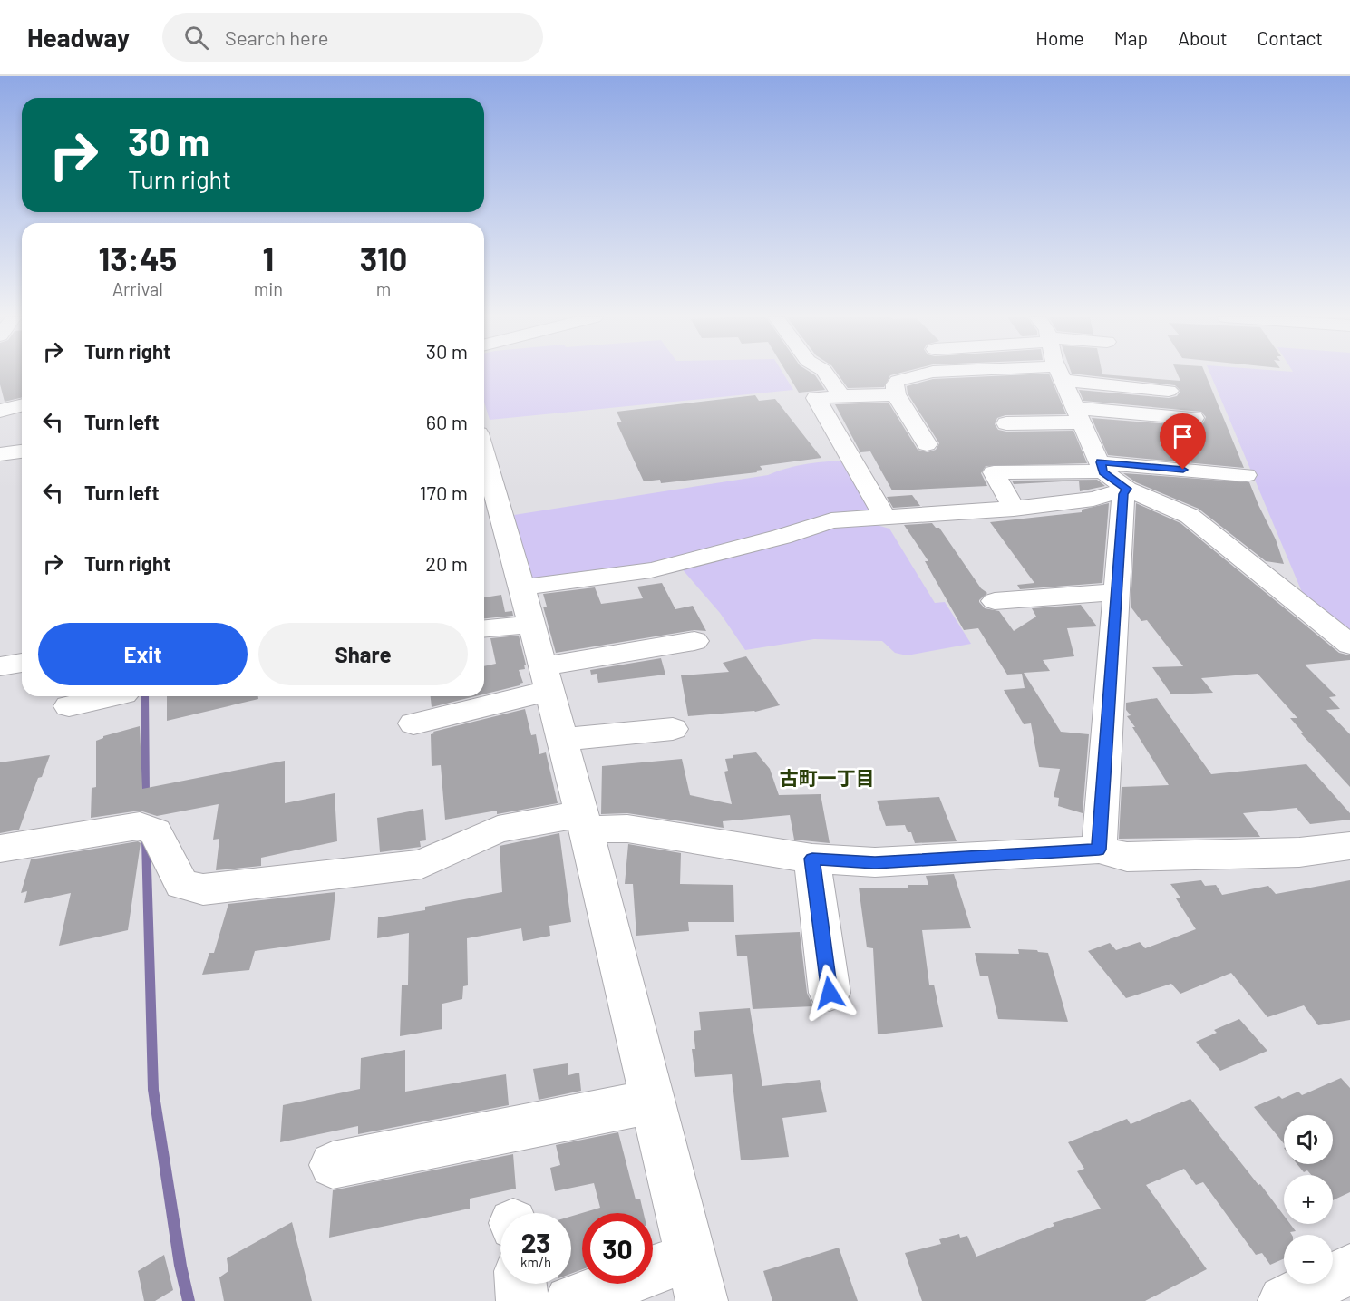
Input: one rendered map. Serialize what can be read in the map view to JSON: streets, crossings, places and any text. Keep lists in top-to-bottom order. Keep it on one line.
{"districts":["古町一丁目"],"page":{"header":"Headway","search":"Search here","nav":["Home","Map","About","Contact"],"turn":["30 m","Turn right"],"eta":["13:45","Arrival","1","min","310","m"],"list":[{"name":"Turn right","value":"30 m"},{"name":"Turn left","value":"60 m"},{"name":"Turn left","value":"170 m"},{"name":"Turn right","value":"20 m"}],"buttons":["Exit","Share"],"map_buttons":["+","−"],"speed":"23 km/h","limit":"30"}}
